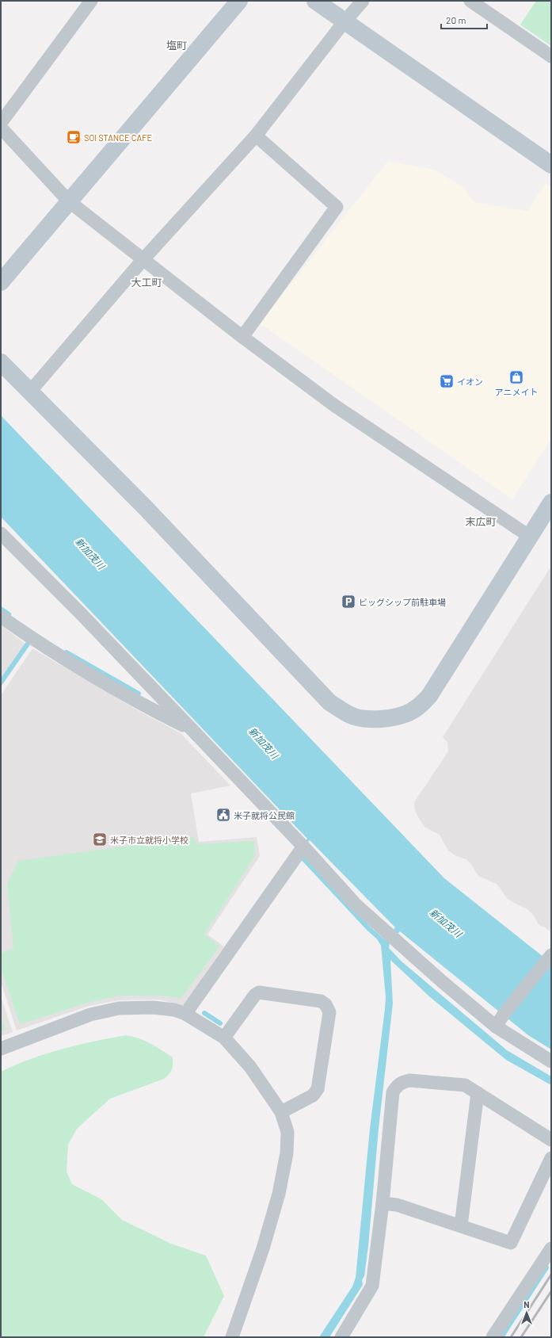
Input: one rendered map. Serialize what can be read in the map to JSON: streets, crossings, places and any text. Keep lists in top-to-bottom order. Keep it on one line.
{"districts":["塩町","大工町","末広町"],"water":["新加茂川"],"places":{"cafe":["SOI STANCE CAFE"],"shop":["アニメイト"],"supermarket":["イオン"],"parking":["ビッグシップ前駐車場"],"public building":["米子就将公民館"],"school or university":["米子市立就将小学校"]},"scale_bar":"20 m","north":"top"}
